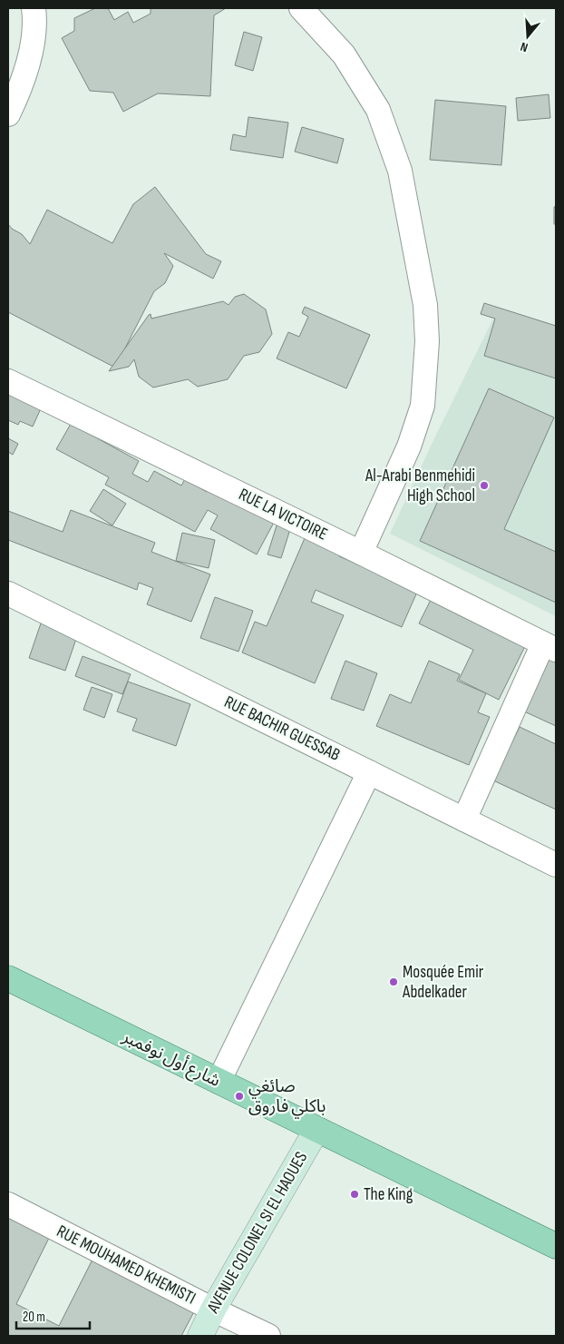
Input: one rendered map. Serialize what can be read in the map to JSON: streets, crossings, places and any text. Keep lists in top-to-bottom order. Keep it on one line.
{"streets":{"main road":["شارع أول نوفمبر","AVENUE COLONEL SI EL HAOUES"],"street":["RUE LA VICTOIRE","RUE BACHIR GUESSAB","RUE MOUHAMED KHEMISTI"]},"crossings":[["شارع أول نوفمبر","AVENUE COLONEL SI EL HAOUES"],["AVENUE COLONEL SI EL HAOUES","RUE MOUHAMED KHEMISTI"]],"places":["Al-Arabi Benmehidi High School","Mosquée Emir Abdelkader","صائغي باكلي فاروق","The King"],"scale_bar":"20 m","north":"bottom"}
